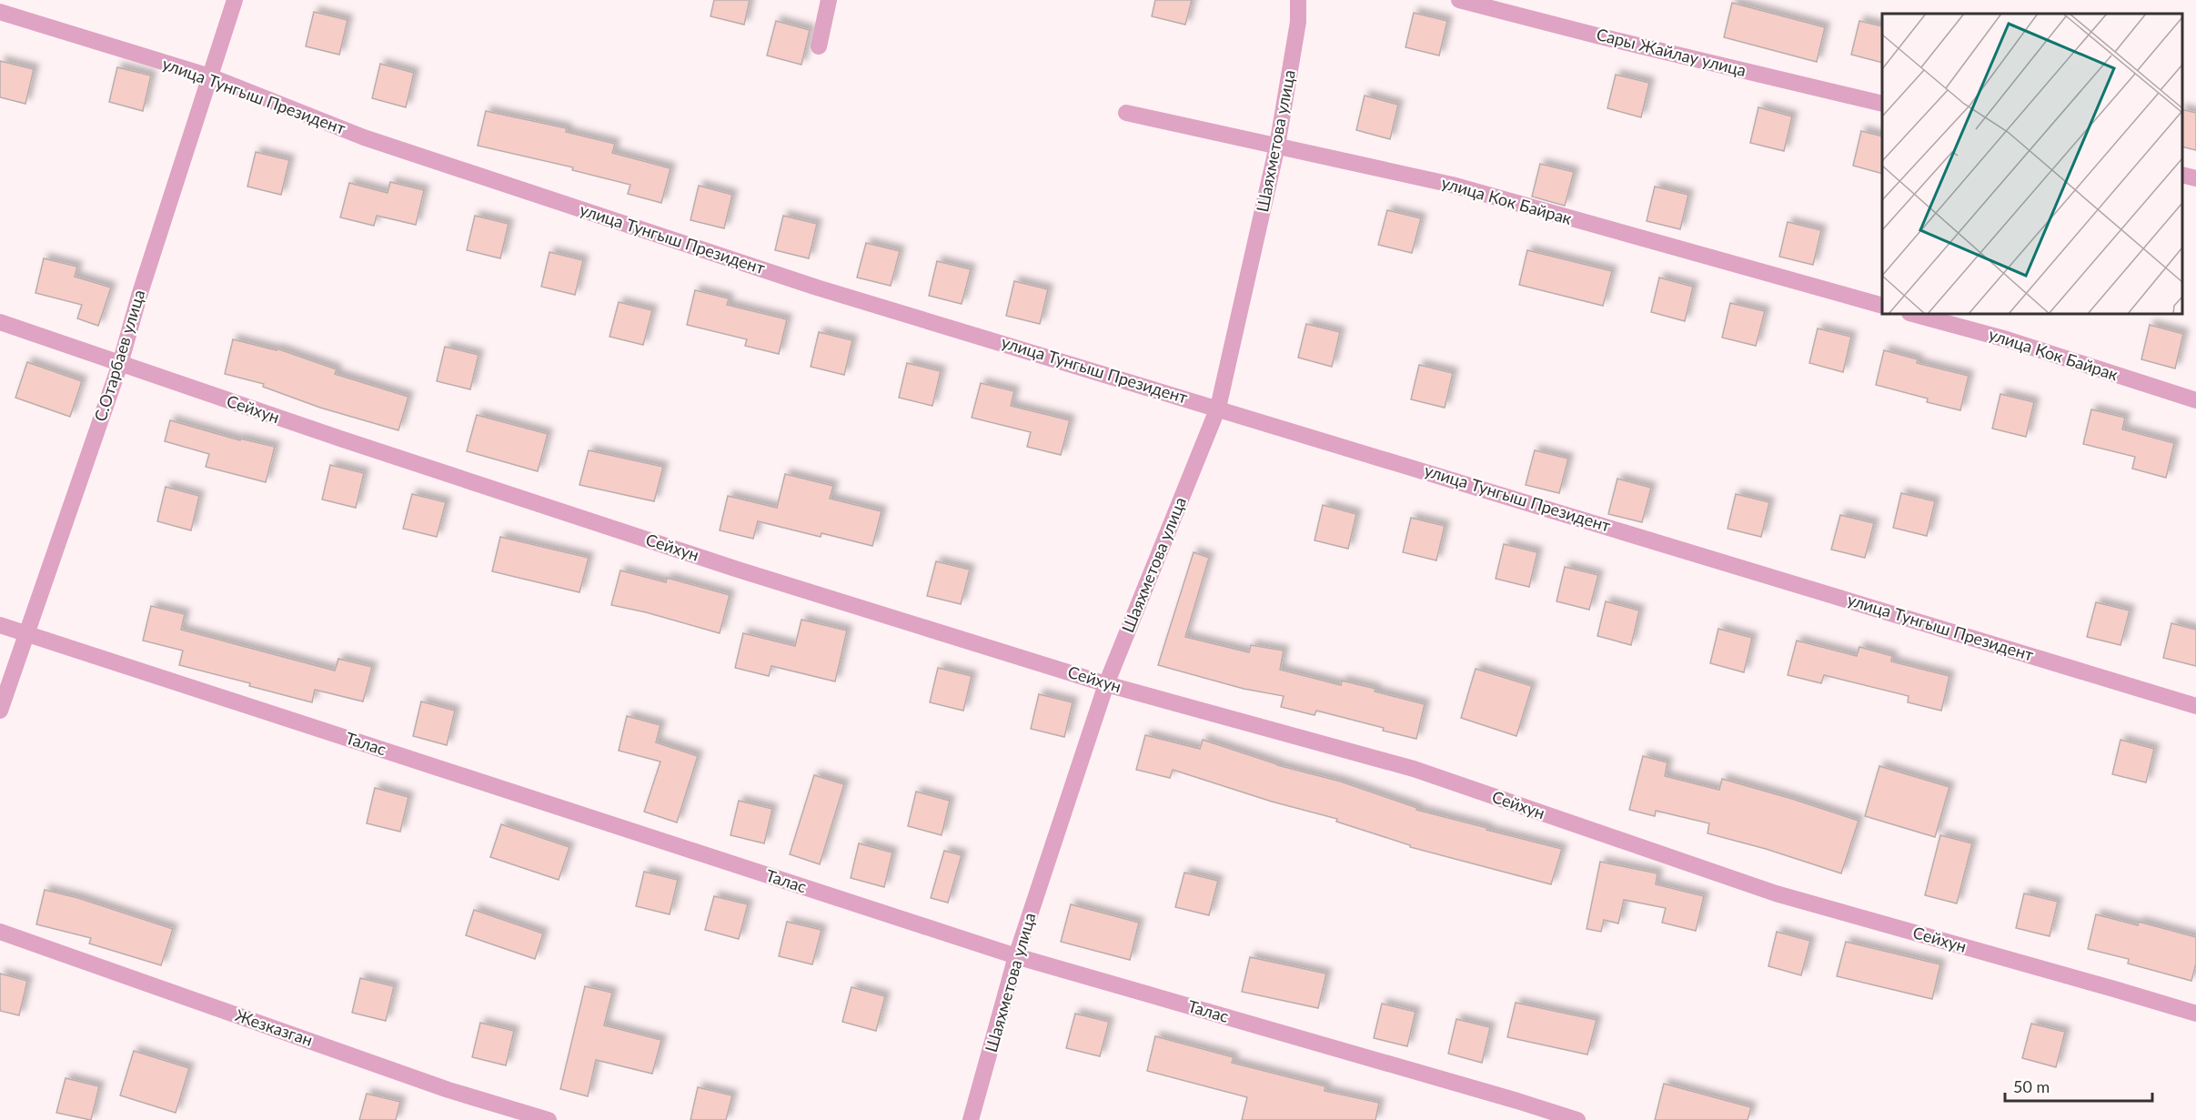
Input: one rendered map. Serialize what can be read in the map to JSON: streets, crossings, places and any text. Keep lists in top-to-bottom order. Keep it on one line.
{"streets":{"street":["Сары Жайлау улица","улица Тунгыш Президент","Шаяхметова улица","улица Кок Байрак","С.Отарбаев улица","Сейхун","Талас","Жезказган"]},"crossings":[["улица Тунгыш Президент","Шаяхметова улица"],["улица Тунгыш Президент","С.Отарбаев улица"],["Шаяхметова улица","улица Кок Байрак"],["Шаяхметова улица","Сейхун"],["Шаяхметова улица","Талас"],["С.Отарбаев улица","Сейхун"],["С.Отарбаев улица","Талас"]],"scale_bar":"50 m"}
